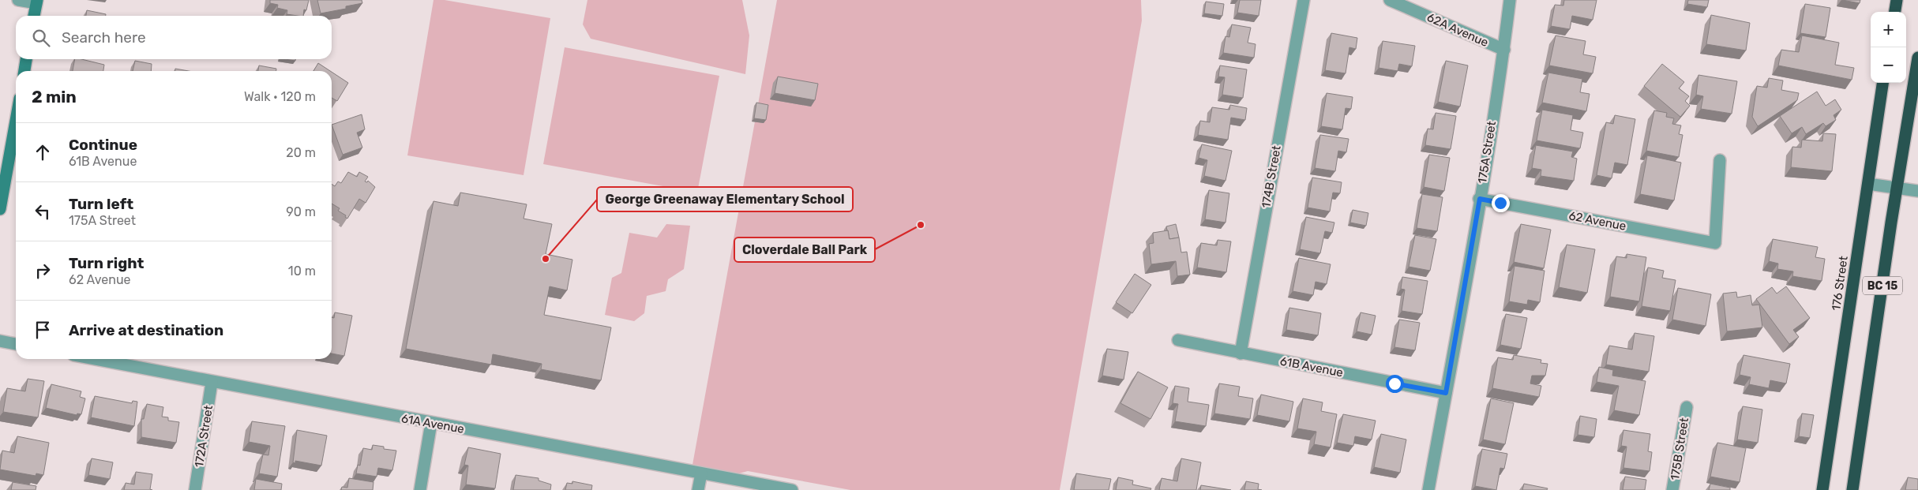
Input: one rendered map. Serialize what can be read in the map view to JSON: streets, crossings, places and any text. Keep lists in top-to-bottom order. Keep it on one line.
{"streets":{"highway":["176 Street","BC 15"],"street":["62A Avenue","175A Street","174B Street","62 Avenue","61B Avenue","61A Avenue","172A Street","175B Street"]},"crossings":[["62A Avenue","175A Street"],["175A Street","62 Avenue"],["175A Street","61B Avenue"],["174B Street","61B Avenue"],["61A Avenue","172A Street"]],"places":["Cloverdale Ball Park","George Greenaway Elementary School"],"page":{"map_buttons":["+","−"],"search":"Search here","heading":["2 min","Walk · 120 m"],"list":[["Continue","61B Avenue","20 m"],["Turn left","175A Street","90 m"],["Turn right","62 Avenue","10 m"],"Arrive at destination"]}}
